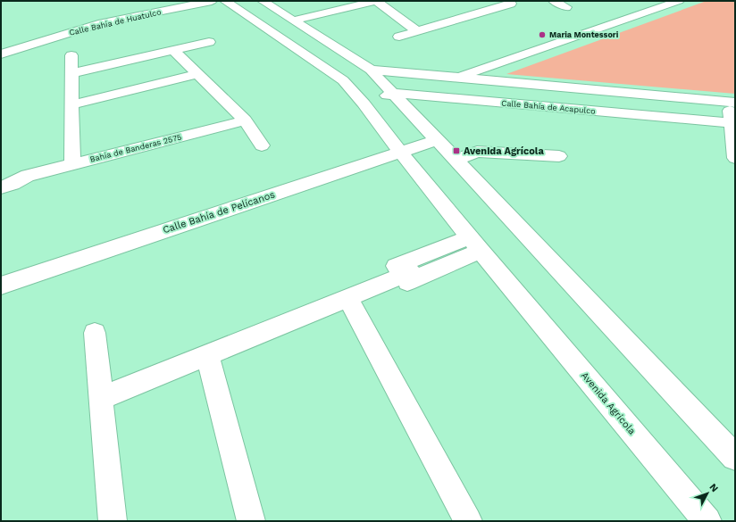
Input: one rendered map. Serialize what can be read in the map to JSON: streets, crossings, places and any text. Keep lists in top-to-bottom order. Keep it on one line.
{"streets":{"street":["Calle Bahía de Huatulco","Calle Bahía de Acapulco","Bahía de Banderas 2575","Calle Bahía de Pelícanos","Avenida Agrícola"]},"crossings":[["Calle Bahía de Acapulco","Avenida Agrícola"],["Calle Bahía de Pelícanos","Avenida Agrícola"]],"places":{"other":["Maria Montessori"],"transit":["Avenida Agrícola"]},"north":"top right"}
